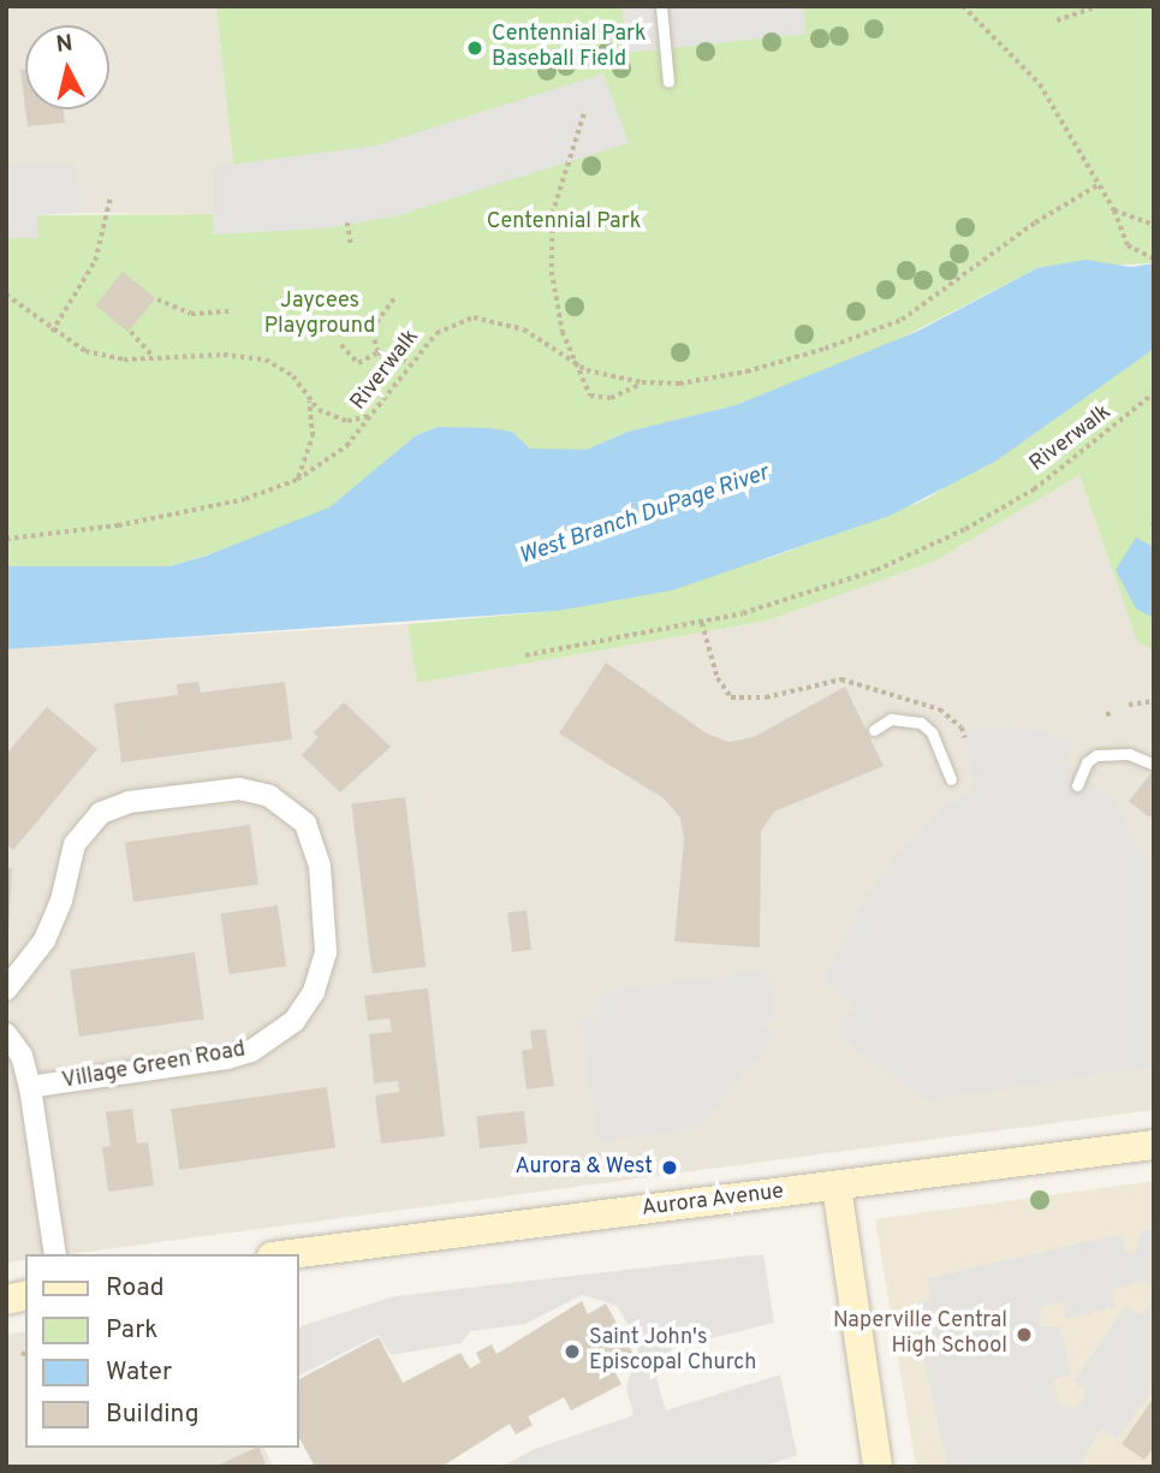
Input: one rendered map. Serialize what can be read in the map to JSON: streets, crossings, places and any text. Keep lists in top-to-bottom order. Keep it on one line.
{"streets":{"main road":["Aurora Avenue"],"street":["Village Green Road"],"path":["Riverwalk"]},"water":["West Branch DuPage River"],"parks":["Centennial Park","Jaycees Playground"],"places":["Centennial Park Baseball Field","Aurora & West","Naperville Central High School","Saint John's Episcopal Church"],"legend":["Road","Park","Water","Building"],"north":"top"}
